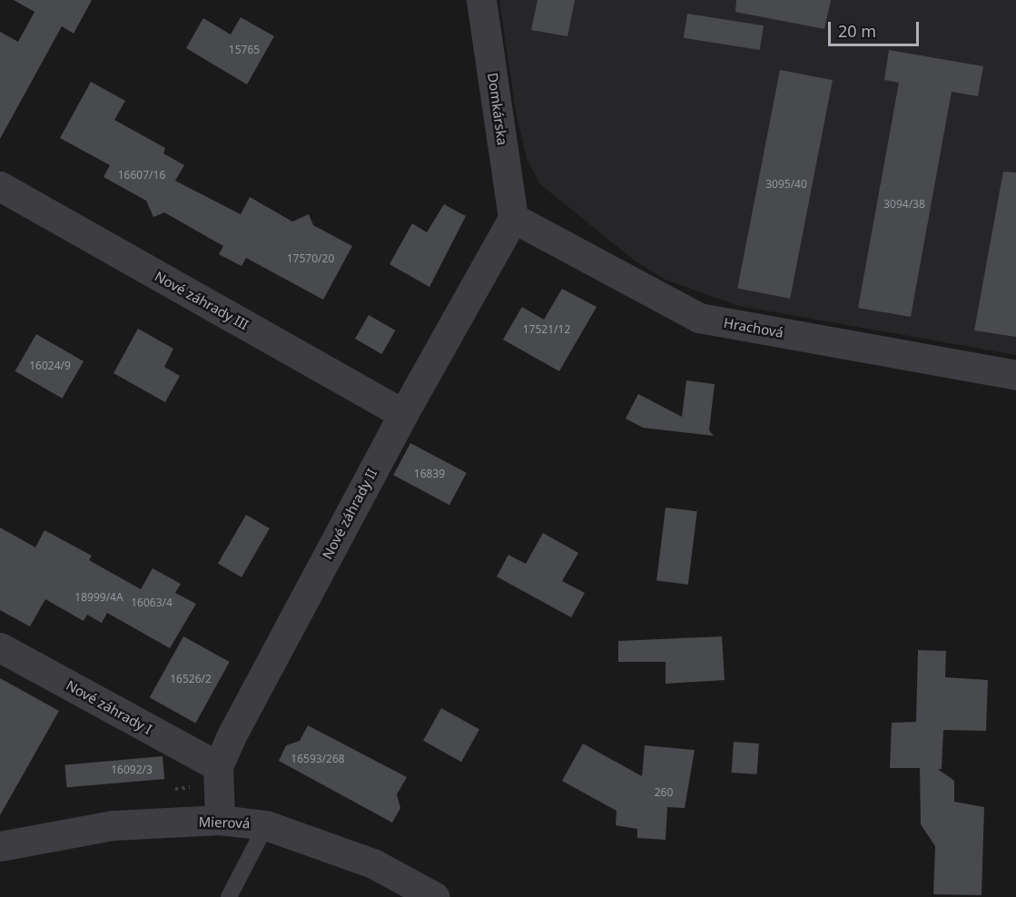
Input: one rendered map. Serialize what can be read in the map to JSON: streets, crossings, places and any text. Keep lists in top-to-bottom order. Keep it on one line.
{"streets":{"street":["Domkárska","Nové záhrady III","Hrachová","Nové záhrady II","Nové záhrady I","Mierová"]},"crossings":[["Domkárska","Hrachová"],["Domkárska","Nové záhrady II"],["Nové záhrady III","Nové záhrady II"],["Hrachová","Nové záhrady II"],["Nové záhrady II","Nové záhrady I"],["Nové záhrady II","Mierová"]],"house_numbers":["15765","16607/16","3095/40","3094/38","17570/20","17521/12","16024/9","16839","18999/4A","16063/4","16526/2","16593/268","16092/3","260"],"scale_bar":"20 m"}
